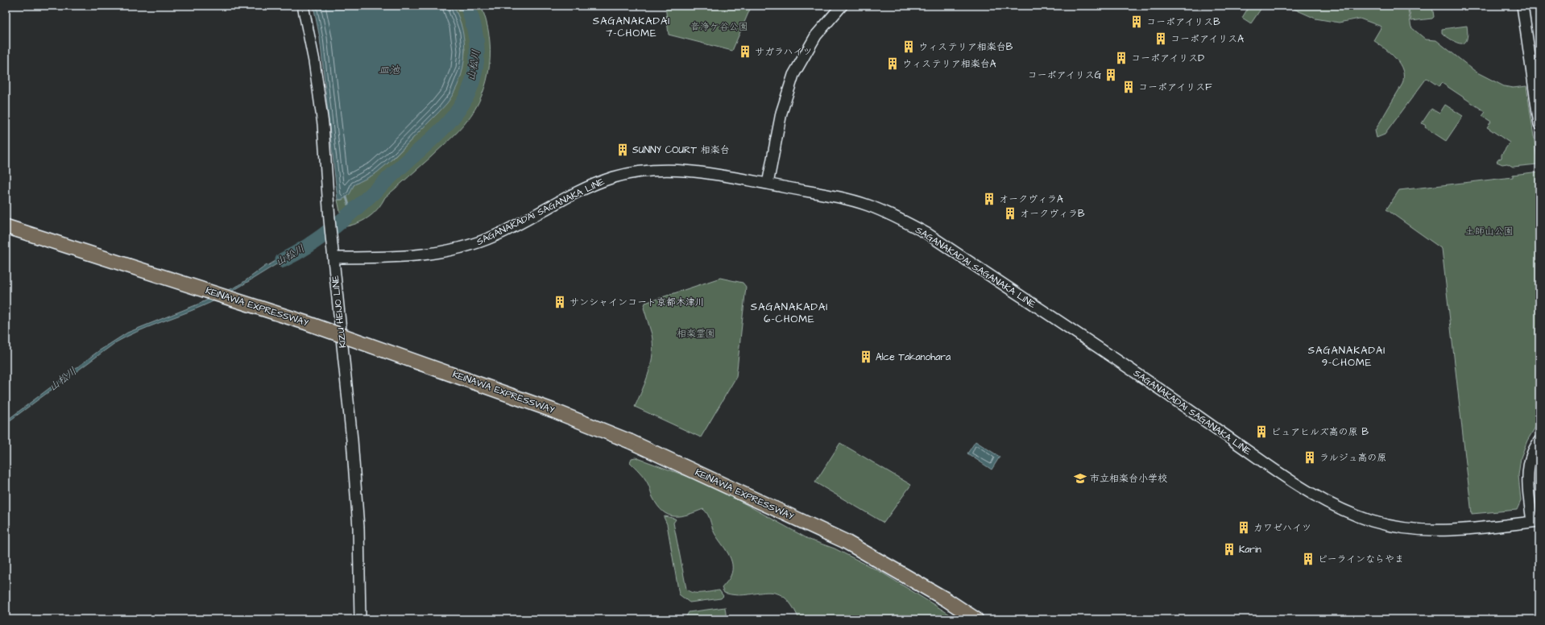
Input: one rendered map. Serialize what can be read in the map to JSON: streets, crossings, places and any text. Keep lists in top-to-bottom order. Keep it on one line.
{"streets":{"highway":["KEINAWA EXPRESSWAY"],"main road":["SAGANAKADAI SAGANAKA LINE","KIZU HEIJO LINE"]},"crossings":[["SAGANAKADAI SAGANAKA LINE","KIZU HEIJO LINE"]],"districts":["SAGANAKADAI 7-CHOME","SAGANAKADAI 6-CHOME","SAGANAKADAI 9-CHOME"],"water":["山松川","皿池"],"parks":["音浄ケ谷公園","土師山公園","相楽霊園"],"places":{"building":["コーポアイリスB","コーポアイリスA","ウィステリア相楽台B","サガラハイツ","コーポアイリスD","ウィステリア相楽台A","コーポアイリスG","コーポアイリスF","SUNNY COURT 相楽台","オークヴィラA","オークヴィラB","サンシャインコート京都木津川","Alce Takanohara","ピュアヒルズ高の原 B","ラルジュ高の原","カワゼハイツ","Karin","ピーラインならやま"],"school or university":["市立相楽台小学校"]}}
